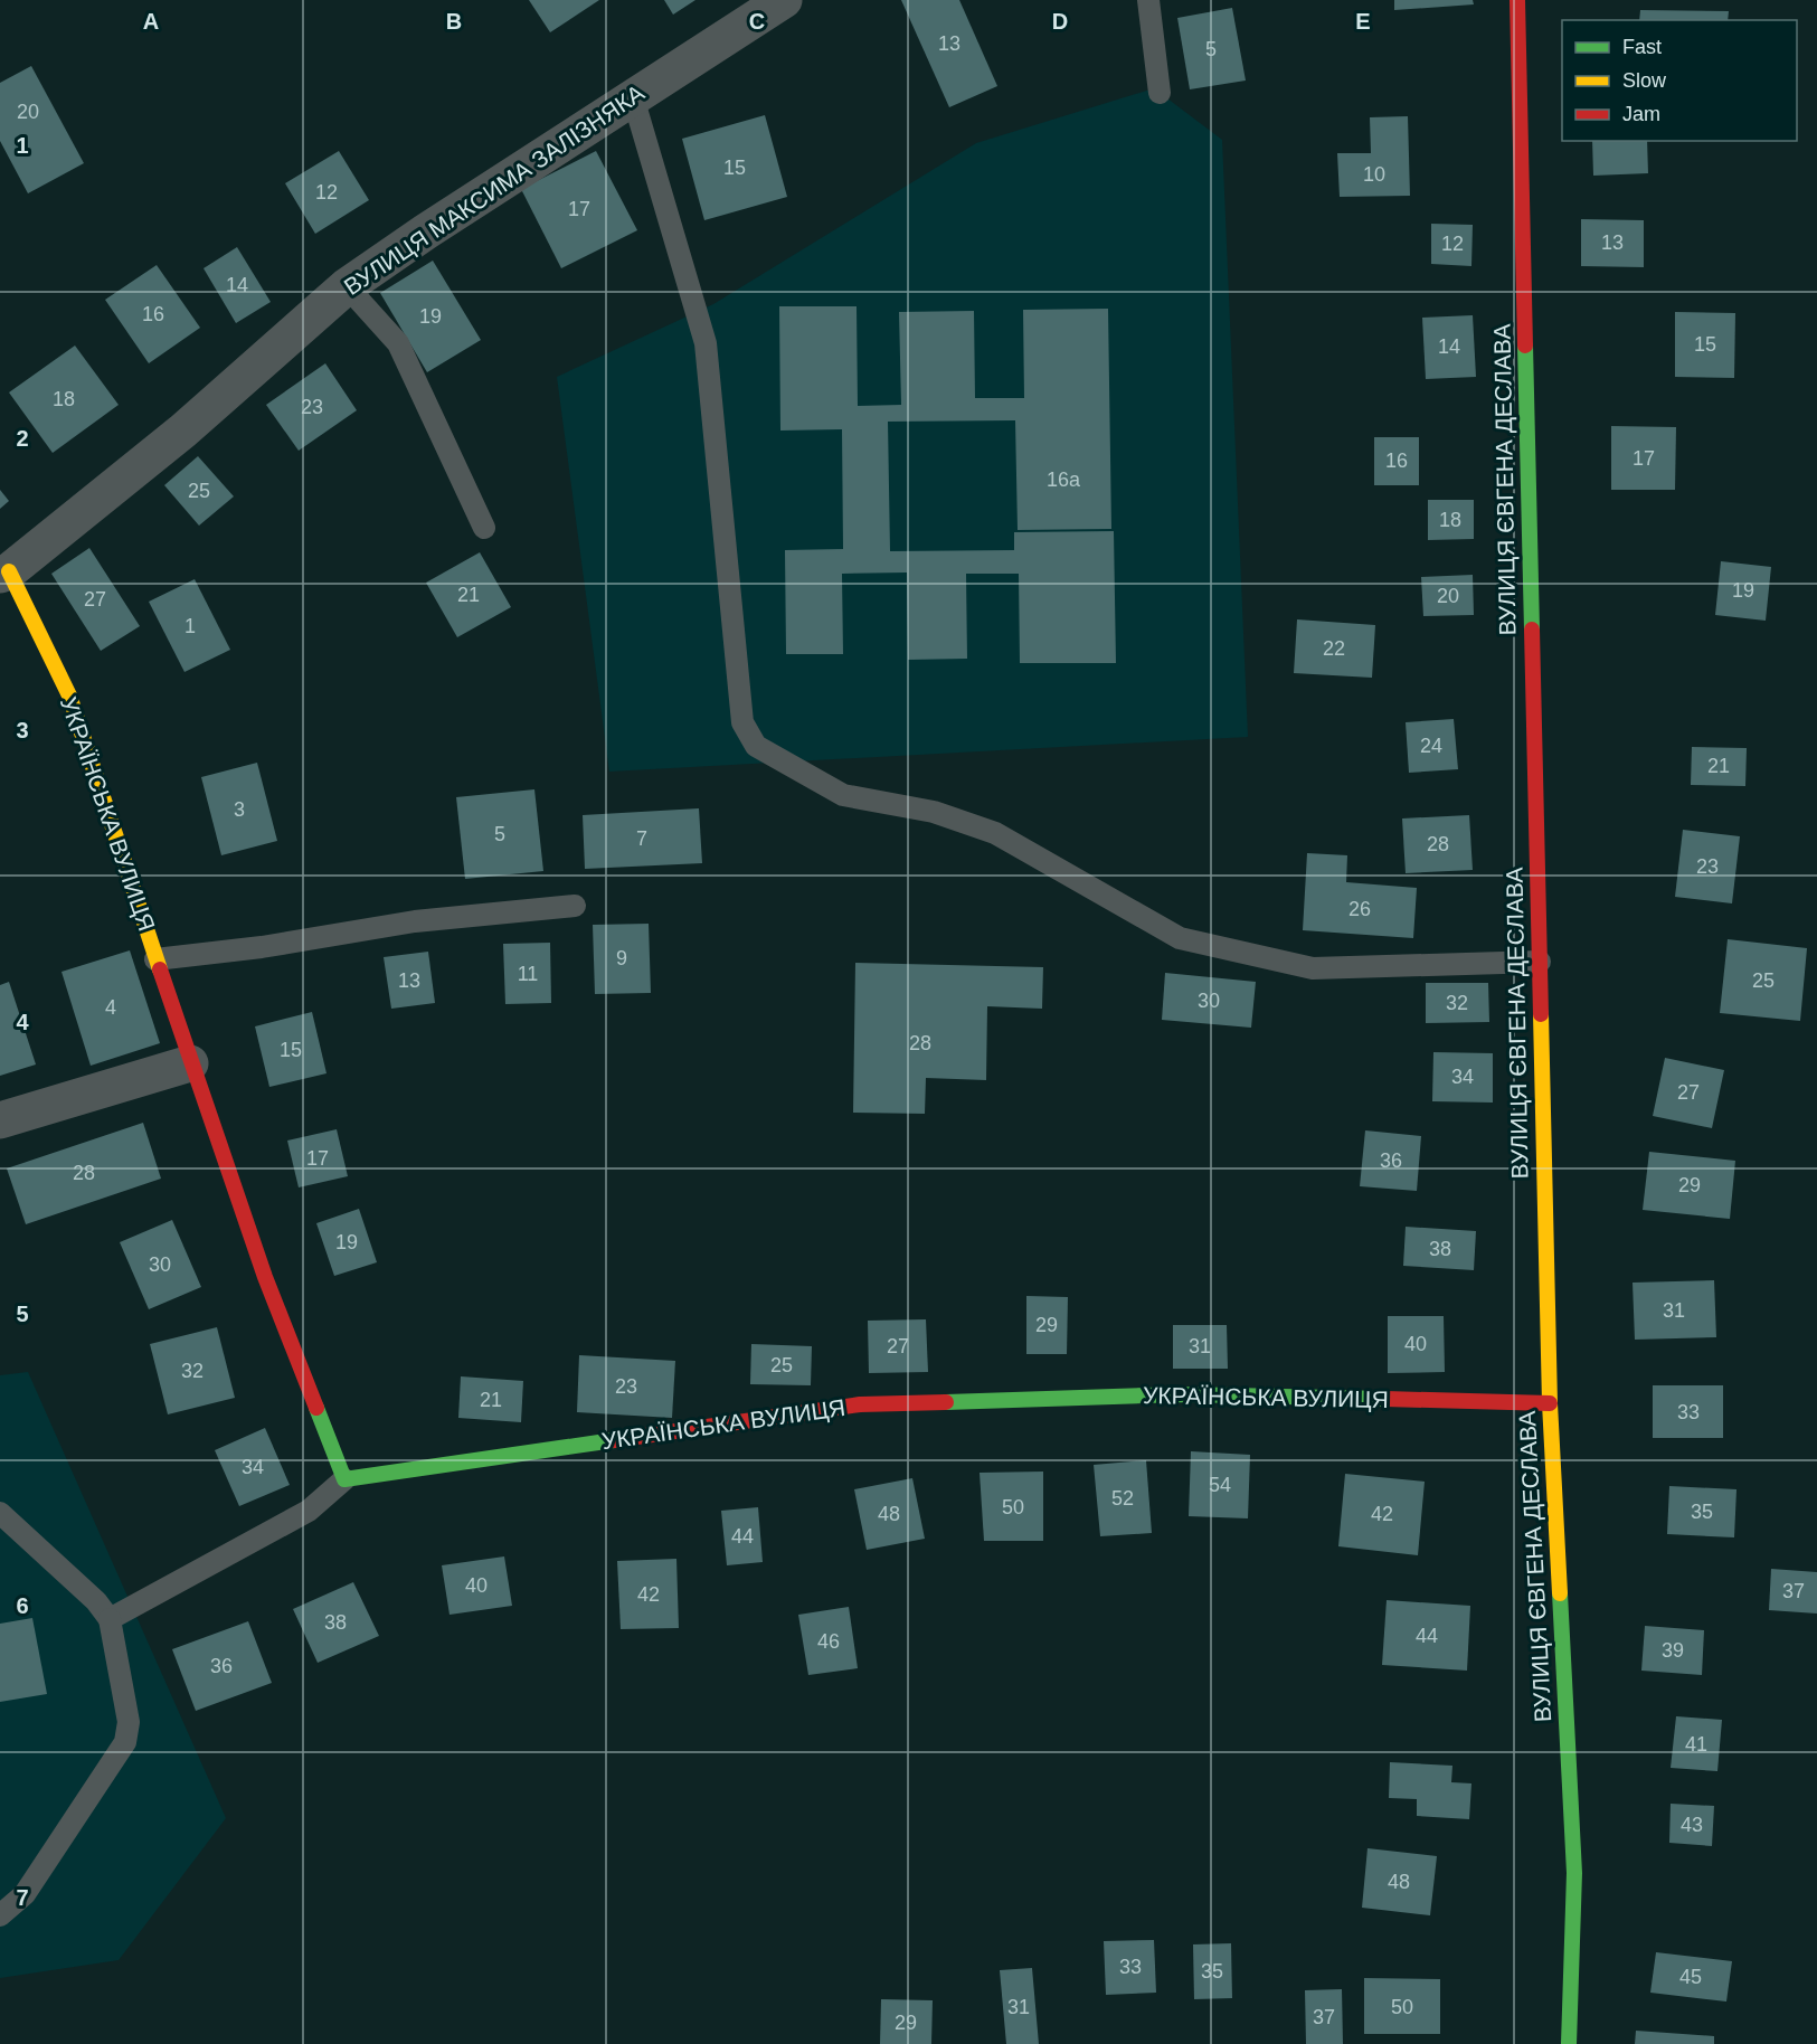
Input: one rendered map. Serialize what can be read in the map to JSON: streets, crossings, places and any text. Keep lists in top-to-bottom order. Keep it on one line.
{"streets":{"street":["ВУЛИЦЯ МАКСИМА ЗАЛІЗНЯКА","ВУЛИЦЯ ЄВГЕНА ДЕСЛАВА","УКРАЇНСЬКА ВУЛИЦЯ"]},"crossings":[["ВУЛИЦЯ МАКСИМА ЗАЛІЗНЯКА","УКРАЇНСЬКА ВУЛИЦЯ"],["ВУЛИЦЯ ЄВГЕНА ДЕСЛАВА","УКРАЇНСЬКА ВУЛИЦЯ"]],"house_numbers":["13","5","20","15","10","12","17","13","12","14","16","19","15","14","18","23","17","16","16а","25","18","19","21","20","27","1","22","24","21","3","5","7","28","23","26","9","11","13","25","30","32","4","28","15","34","27","17","36","28","29","19","38","30","31","29","40","27","31","25","32","23","21","33","34","54","52","50","35","48","42","44","40","37","42","38","44","46","39","36","41","43","48","33","35","45","31","50","37","29"],"legend":["Fast","Slow","Jam"],"grid":{"columns":["A","B","C","D","E"],"rows":["1","2","3","4","5","6","7"]}}
